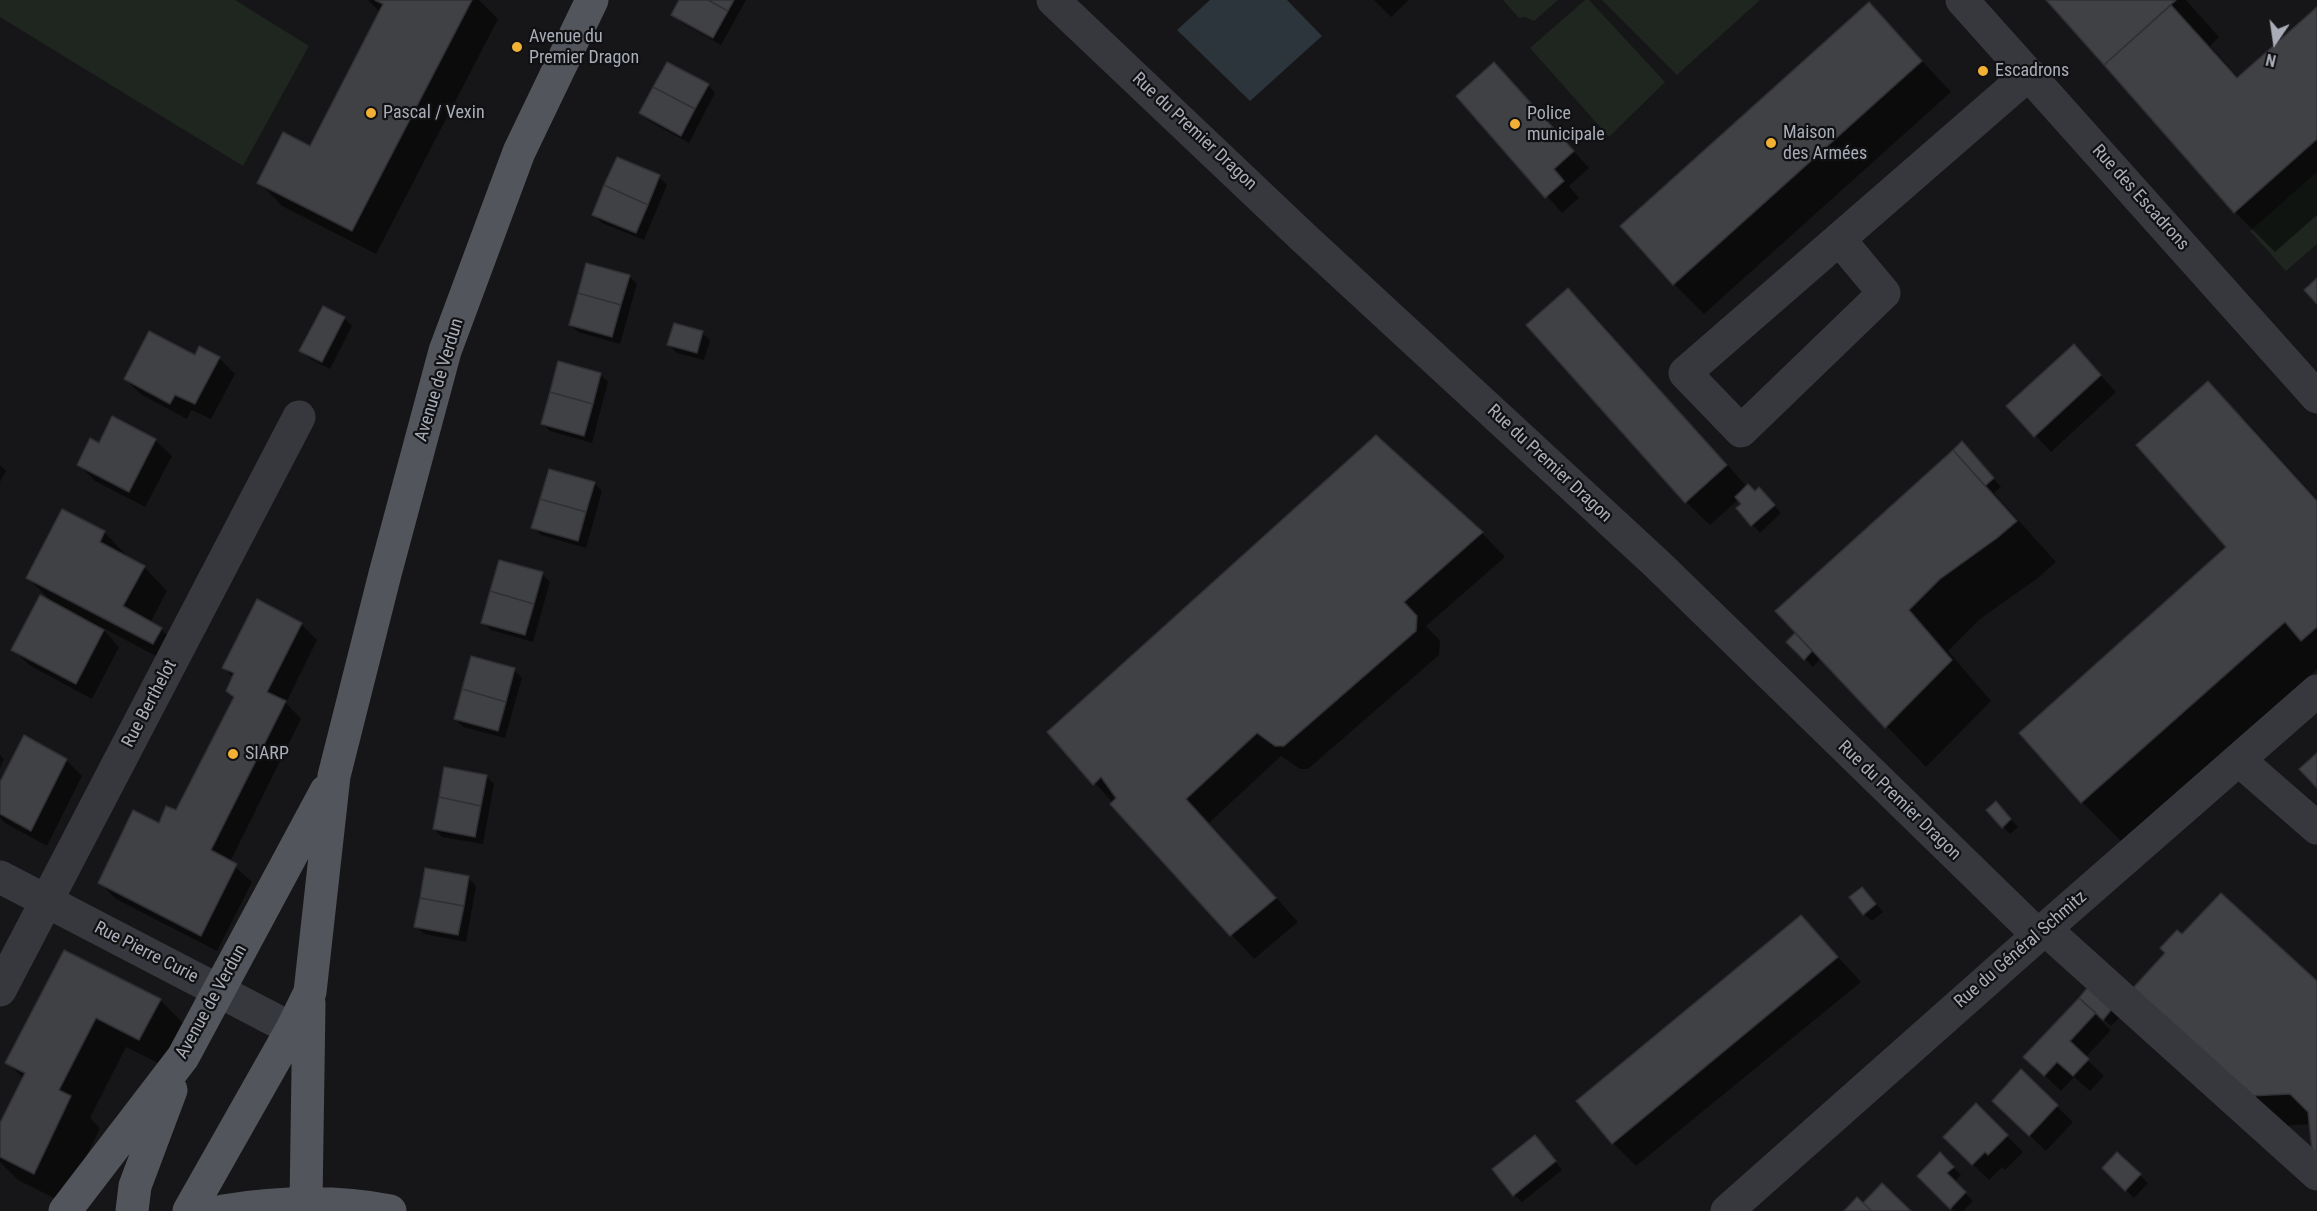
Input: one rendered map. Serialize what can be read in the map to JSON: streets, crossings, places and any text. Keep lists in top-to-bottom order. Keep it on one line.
{"streets":{"main road":["Avenue de Verdun"],"street":["Rue du Premier Dragon","Rue des Escadrons","Rue Berthelot","Rue du Général Schmitz","Rue Pierre Curie"]},"crossings":[["Rue du Premier Dragon","Rue du Général Schmitz"],["Avenue de Verdun","Rue Pierre Curie"],["Rue Berthelot","Rue Pierre Curie"]],"places":["Avenue du Premier Dragon","Escadrons","Pascal / Vexin","Police municipale","Maison des Armées","SIARP"],"north":"bottom"}
